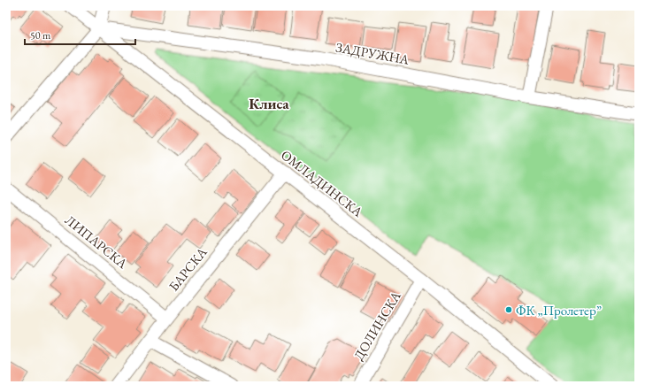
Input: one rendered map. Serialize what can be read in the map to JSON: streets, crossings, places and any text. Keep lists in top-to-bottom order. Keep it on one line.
{"streets":{"street":["ЗАДРУЖНА","ОМЛАДИНСКА","ЛИПАРСКА","БАРСКА","ДОЛИНСКА"]},"crossings":[["ЗАДРУЖНА","ОМЛАДИНСКА"],["ОМЛАДИНСКА","БАРСКА"],["ОМЛАДИНСКА","ДОЛИНСКА"],["ЛИПАРСКА","БАРСКА"]],"districts":["Клиса"],"places":["ФК „Пролетер”"],"scale_bar":"50 m"}
